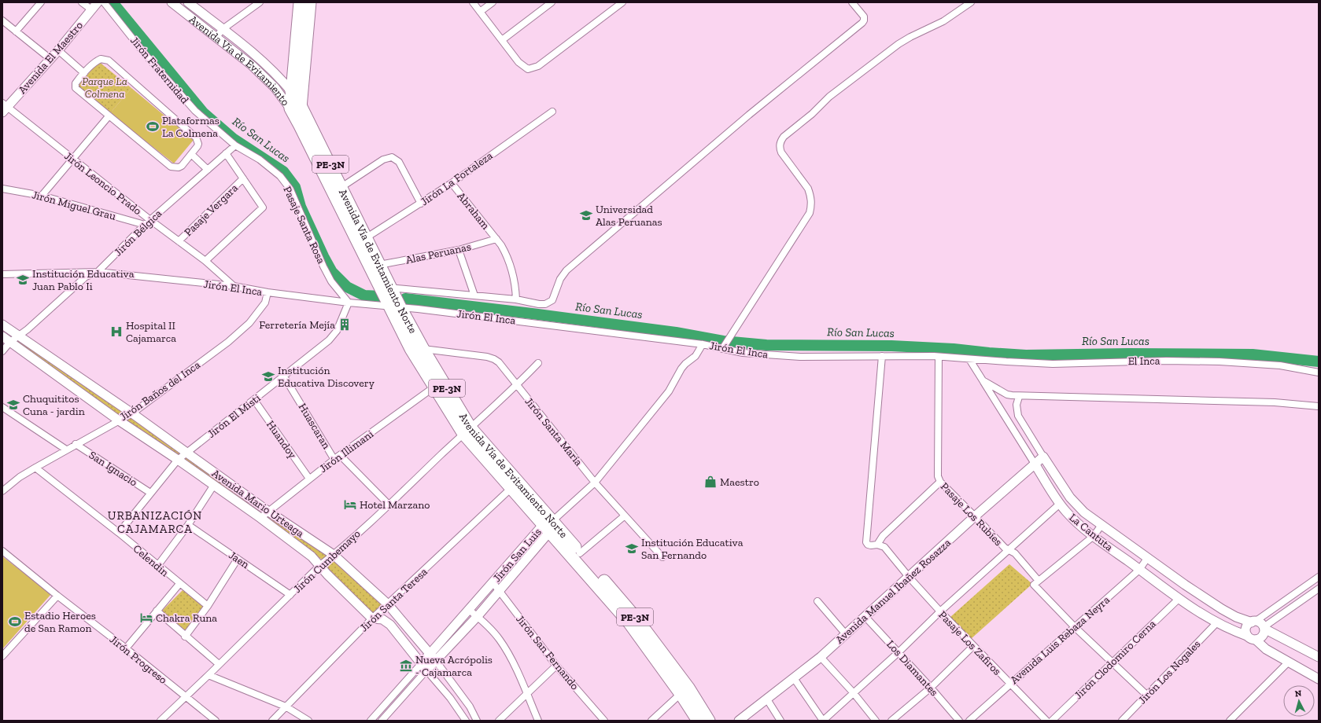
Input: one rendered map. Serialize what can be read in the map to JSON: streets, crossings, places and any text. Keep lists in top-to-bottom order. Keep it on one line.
{"streets":{"highway":["PE-3N","Avenida Vía de Evitamiento Norte"],"street":["Avenida El Maestro","Avenida Vía de Evitamiento","Jirón Fraternidad","Jirón La Fortaleza","Jirón Leoncio Prado","Jirón Miguel Grau","Pasaje Vergara","Abraham","Pasaje Santa Rosa","Jirón Bélgica","Alas Peruanas","Jirón El Inca","El Inca","Jirón Baños del Inca","Jirón El Misti","Huascaran","Jirón Santa María","Huandoy","Jirón Illimani","San Ignacio","Avenida Mario Urteaga","Pasaje Los Rubíes","La Cantuta","Jirón San Luis","Jaen","Celendin","Jirón Cumbemayo","Avenida Manuel Ibañez Rosazza","Jirón Santa Teresa","Avenida Luis Rebaza Neyra","Pasaje Los Zafiros","Jirón San Fernando","Jirón Progreso","Jirón Clodomiro Cerna","Los Diamantes","Jirón Los Nogales"]},"crossings":[["Avenida El Maestro","Jirón Leoncio Prado"],["Avenida Vía de Evitamiento","PE-3N"],["Avenida Vía de Evitamiento","Avenida Vía de Evitamiento Norte"],["Jirón Fraternidad","Pasaje Santa Rosa"],["Jirón Fraternidad","Jirón Bélgica"],["PE-3N","Avenida Vía de Evitamiento Norte"],["PE-3N","Jirón Illimani"],["PE-3N","Jirón San Luis"],["PE-3N","Jirón Cumbemayo"],["PE-3N","Jirón Santa Teresa"],["Jirón La Fortaleza","Abraham"],["Jirón La Fortaleza","Avenida Vía de Evitamiento Norte"],["Jirón Leoncio Prado","Pasaje Vergara"],["Jirón Leoncio Prado","Jirón Bélgica"],["Jirón Leoncio Prado","Jirón El Inca"],["Jirón Miguel Grau","Jirón Bélgica"],["Abraham","Alas Peruanas"],["Pasaje Santa Rosa","Jirón Bélgica"],["Pasaje Santa Rosa","Jirón El Inca"],["Pasaje Santa Rosa","Jirón El Misti"],["Jirón Bélgica","Jirón El Inca"],["Jirón Bélgica","Avenida Mario Urteaga"],["Alas Peruanas","Avenida Vía de Evitamiento Norte"],["Avenida Vía de Evitamiento Norte","Jirón El Inca"],["Avenida Vía de Evitamiento Norte","Jirón Santa María"],["Avenida Vía de Evitamiento Norte","Jirón Illimani"],["Avenida Vía de Evitamiento Norte","Jirón San Luis"],["Avenida Vía de Evitamiento Norte","Jirón Cumbemayo"],["Jirón El Inca","El Inca"],["Jirón El Inca","Jirón Baños del Inca"],["Jirón El Inca","Jirón El Misti"],["Jirón El Inca","Pasaje Los Rubíes"],["Jirón El Inca","La Cantuta"],["Jirón El Inca","Pasaje Los Zafiros"],["El Inca","La Cantuta"],["Jirón Baños del Inca","San Ignacio"],["Jirón Baños del Inca","Avenida Mario Urteaga"],["Jirón Baños del Inca","Celendin"],["Jirón El Misti","Huascaran"],["Jirón El Misti","Huandoy"],["Jirón El Misti","San Ignacio"],["Jirón El Misti","Avenida Mario Urteaga"],["Jirón El Misti","Celendin"],["Huascaran","Jirón Illimani"],["Huascaran","Jirón Cumbemayo"],["Jirón Santa María","Jirón Cumbemayo"],["Huandoy","Jirón Illimani"],["Jirón Illimani","Avenida Mario Urteaga"],["Avenida Mario Urteaga","Jirón San Luis"],["Avenida Mario Urteaga","Jirón Cumbemayo"],["Avenida Mario Urteaga","Jirón Santa Teresa"],["Pasaje Los Rubíes","Avenida Manuel Ibañez Rosazza"],["Pasaje Los Rubíes","Avenida Luis Rebaza Neyra"],["Pasaje Los Rubíes","Jirón Clodomiro Cerna"],["Pasaje Los Rubíes","Jirón Los Nogales"],["La Cantuta","Avenida Manuel Ibañez Rosazza"],["La Cantuta","Avenida Luis Rebaza Neyra"],["La Cantuta","Jirón Clodomiro Cerna"],["La Cantuta","Jirón Los Nogales"],["Jirón San Luis","Jirón San Fernando"],["Jaen","Jirón Cumbemayo"],["Jirón Cumbemayo","Jirón Progreso"],["Avenida Manuel Ibañez Rosazza","Pasaje Los Zafiros"],["Avenida Manuel Ibañez Rosazza","Los Diamantes"],["Avenida Luis Rebaza Neyra","Pasaje Los Zafiros"]],"districts":["URBANIZACIÓN CAJAMARCA"],"water":["Río San Lucas"],"parks":["Parque La Colmena"],"places":{"sports":["Plataformas La Colmena","Estadio Heroes de San Ramon"],"school or university":["Universidad Alas Peruanas","Institución Educativa Juan Pablo Ii","Institución Educativa Discovery","Chuquititos Cuna - jardin","Institución Educativa San Fernando"],"building":["Ferretería Mejía"],"hospital":["Hospital II Cajamarca"],"shop":["Maestro"],"hotel":["Hotel Marzano","Chakra Runa"],"museum":["Nueva Acrópolis - Cajamarca"]},"north":"top"}
